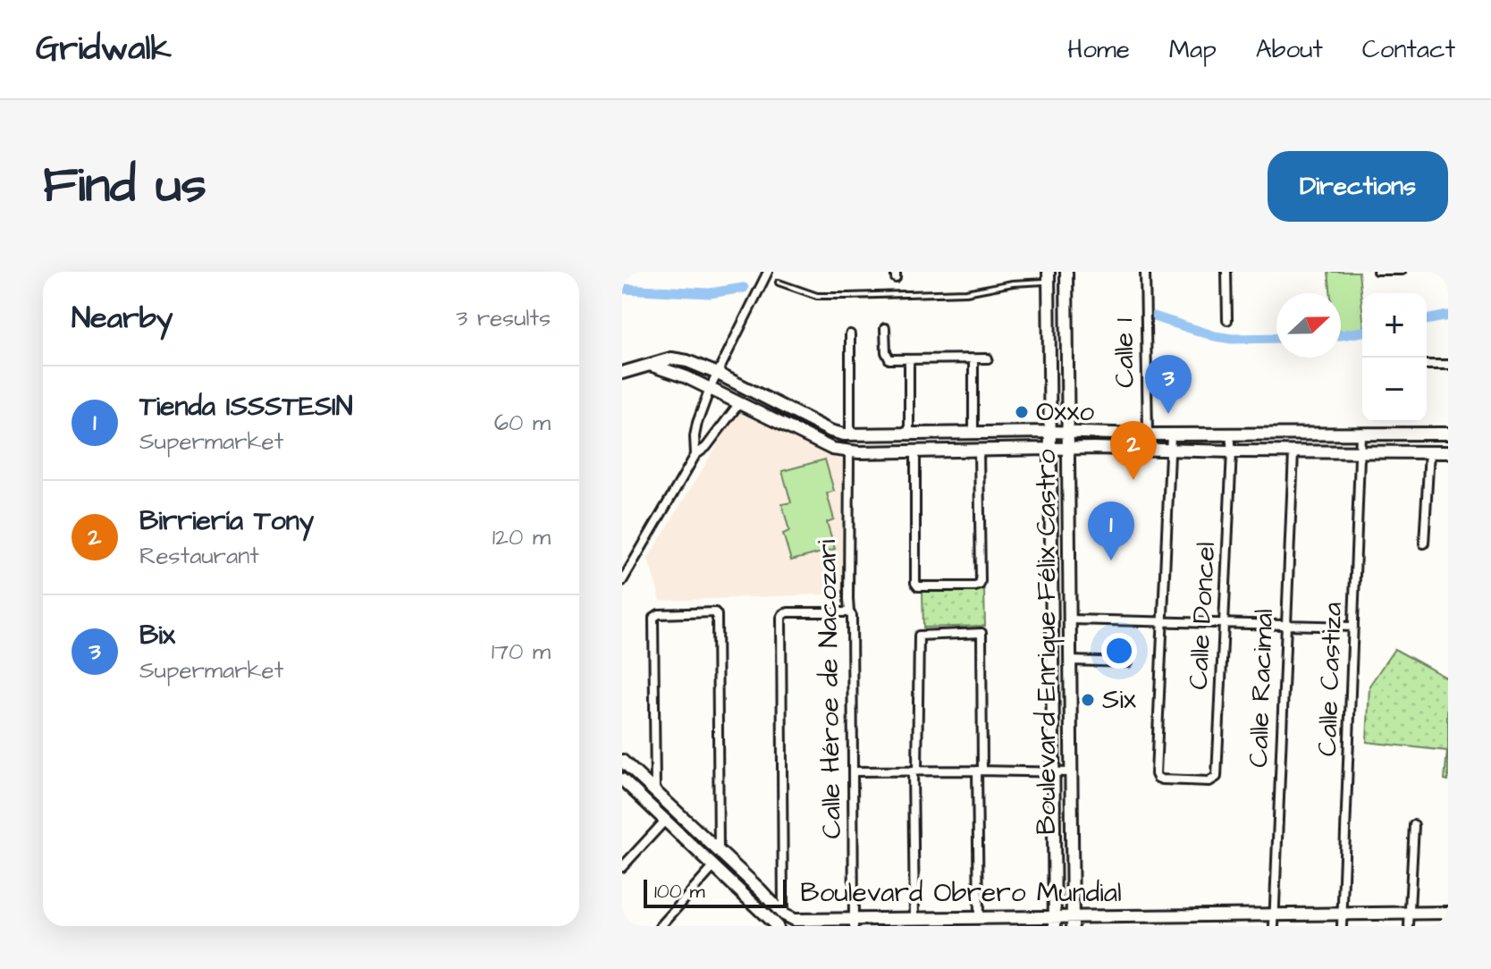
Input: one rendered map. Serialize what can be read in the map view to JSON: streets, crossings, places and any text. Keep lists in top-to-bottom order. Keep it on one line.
{"streets":{"street":["Calle 1","Calle Doncel","Boulevard Enrique Félix Castro","Calle Castiza","Calle Racimal","Calle Héroe de Nacozari","Boulevard Obrero Mundial"]},"crossings":[["Boulevard Enrique Félix Castro","Boulevard Obrero Mundial"],["Calle Castiza","Boulevard Obrero Mundial"],["Calle Racimal","Boulevard Obrero Mundial"],["Calle Héroe de Nacozari","Boulevard Obrero Mundial"]],"places":["Oxxo","Six"],"scale_bar":"100 m","north":"right","page":{"header":"Gridwalk","nav":["Home","Map","About","Contact"],"title":"Find us","buttons":"Directions","heading":["Nearby","3 results"],"map_buttons":["+","−"],"pins":["3","2","1"],"list":[{"mark":"1","name":"Tienda ISSSTESIN","note":"Supermarket","value":"60 m"},{"mark":"2","name":"Birriería Tony","note":"Restaurant","value":"120 m"},{"mark":"3","name":"Bix","note":"Supermarket","value":"170 m"}],"scale":"100 m"}}
